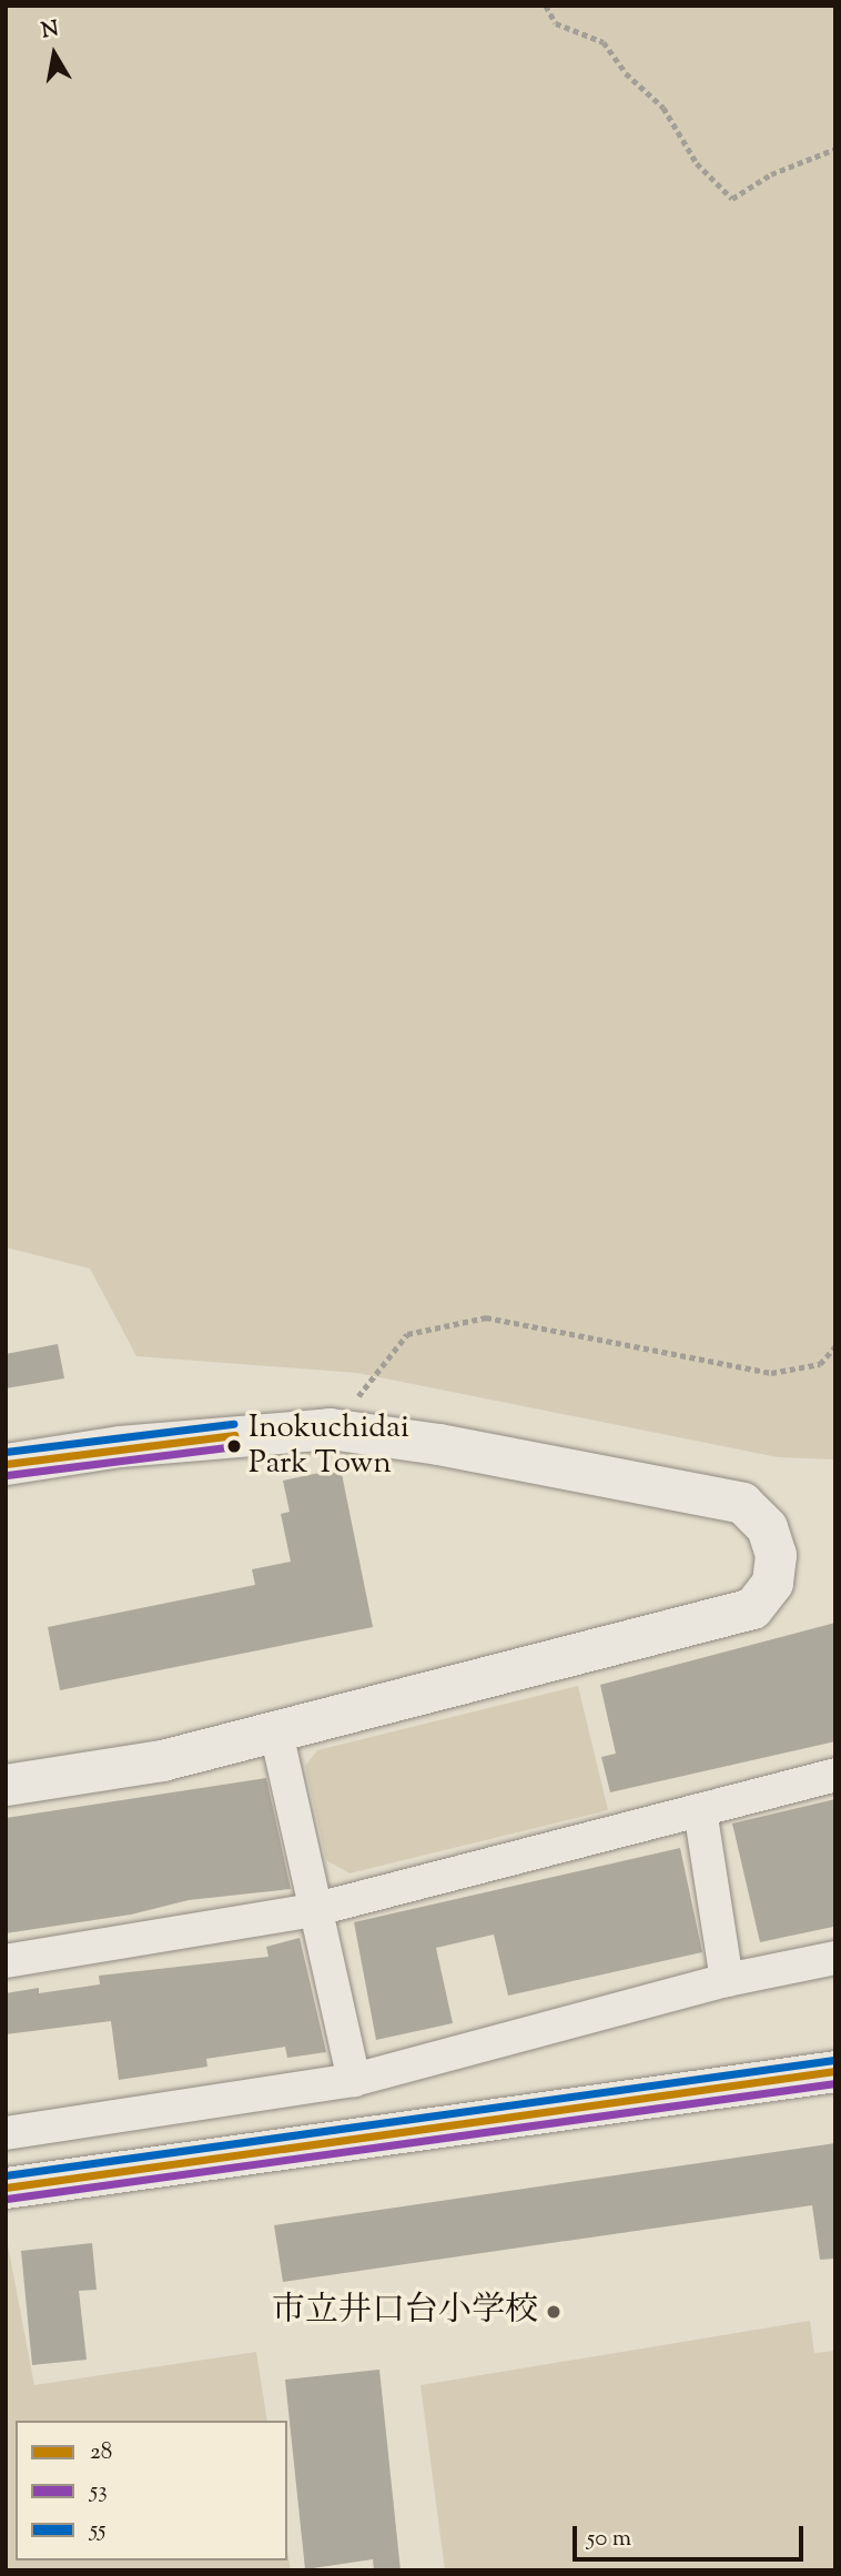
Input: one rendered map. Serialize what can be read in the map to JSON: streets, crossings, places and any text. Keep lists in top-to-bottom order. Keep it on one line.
{"places":["Inokuchidai Park Town","市立井口台小学校"],"lines":["transit line 55","transit line 28","transit line 53"],"legend":["28","53","55"],"scale_bar":"50 m","north":"top"}
